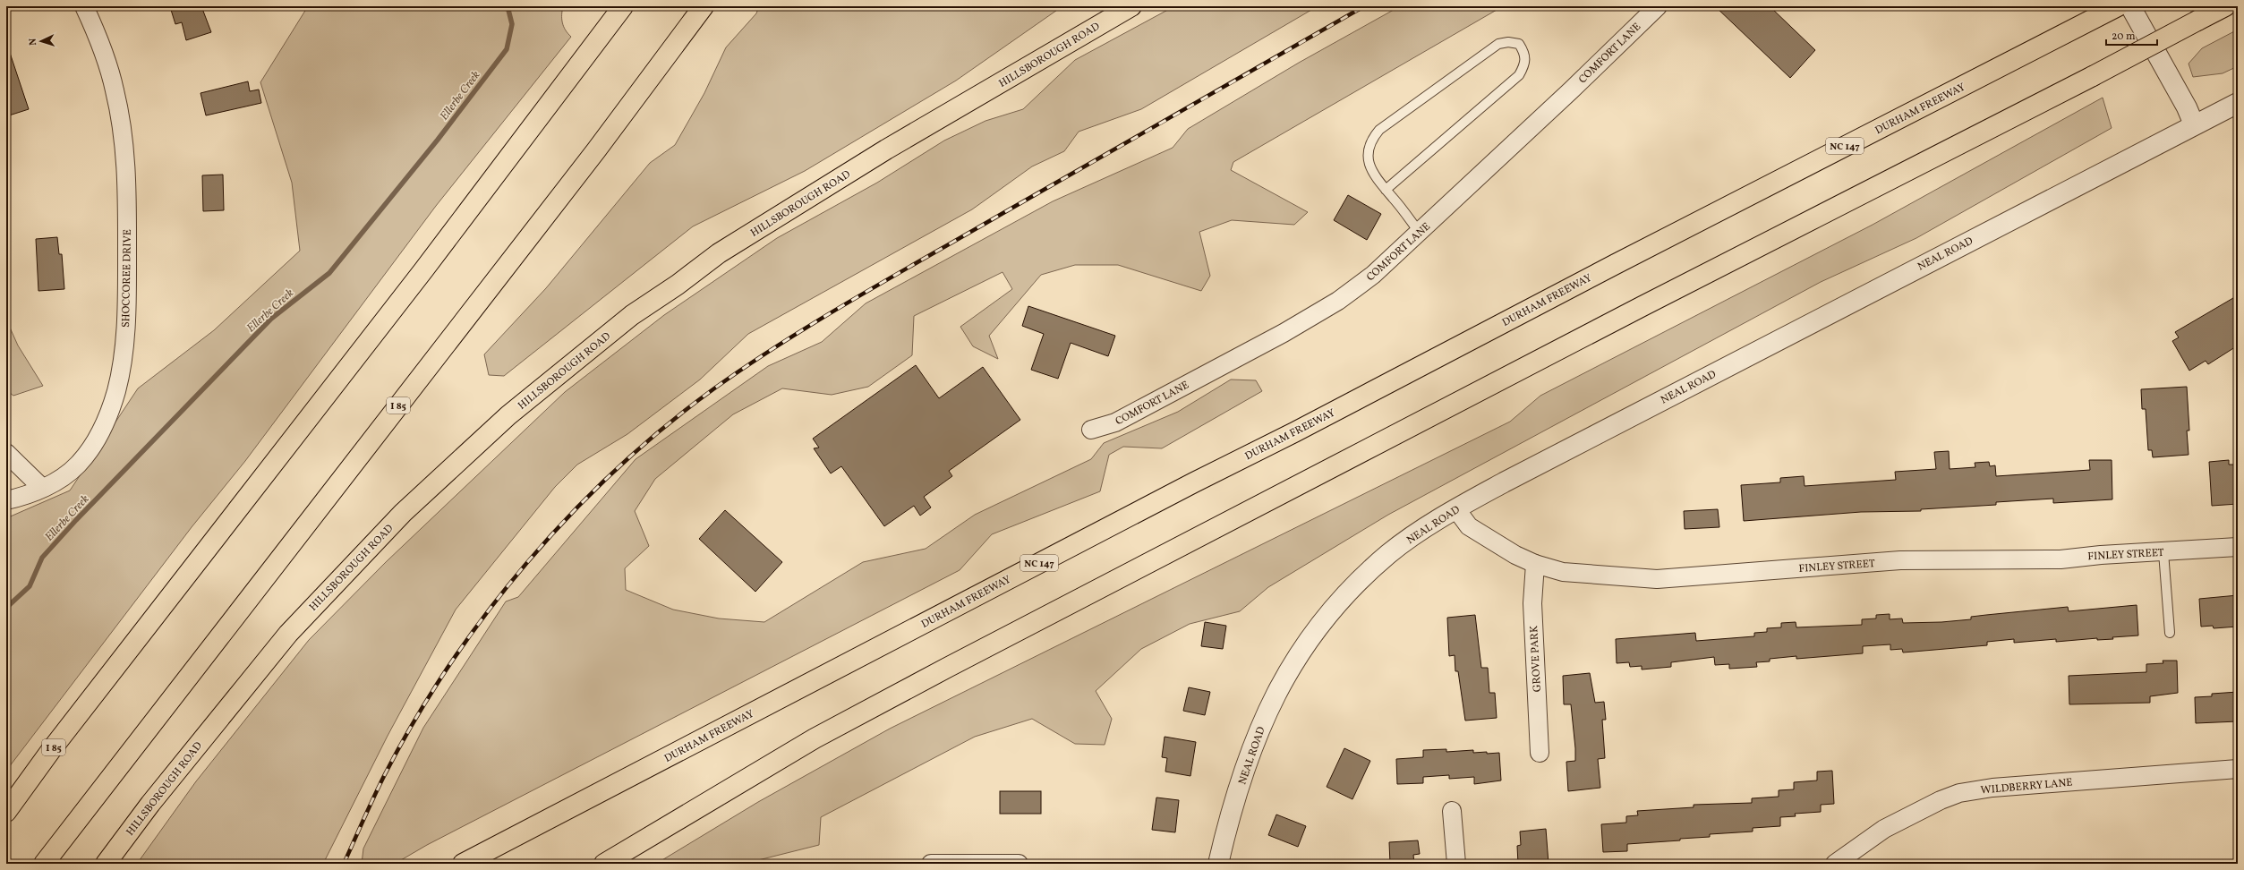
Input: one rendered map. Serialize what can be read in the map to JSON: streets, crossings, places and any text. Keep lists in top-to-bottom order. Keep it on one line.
{"streets":{"main road":["HILLSBOROUGH ROAD","DURHAM FREEWAY","NC 147","I 85"],"street":["COMFORT LANE","NEAL ROAD","SHOCCOREE DRIVE","FINLEY STREET","GROVE PARK","WILDBERRY LANE"]},"crossings":[["NEAL ROAD","FINLEY STREET"],["FINLEY STREET","GROVE PARK"]],"water":["Ellerbe Creek"],"scale_bar":"20 m","north":"left"}
